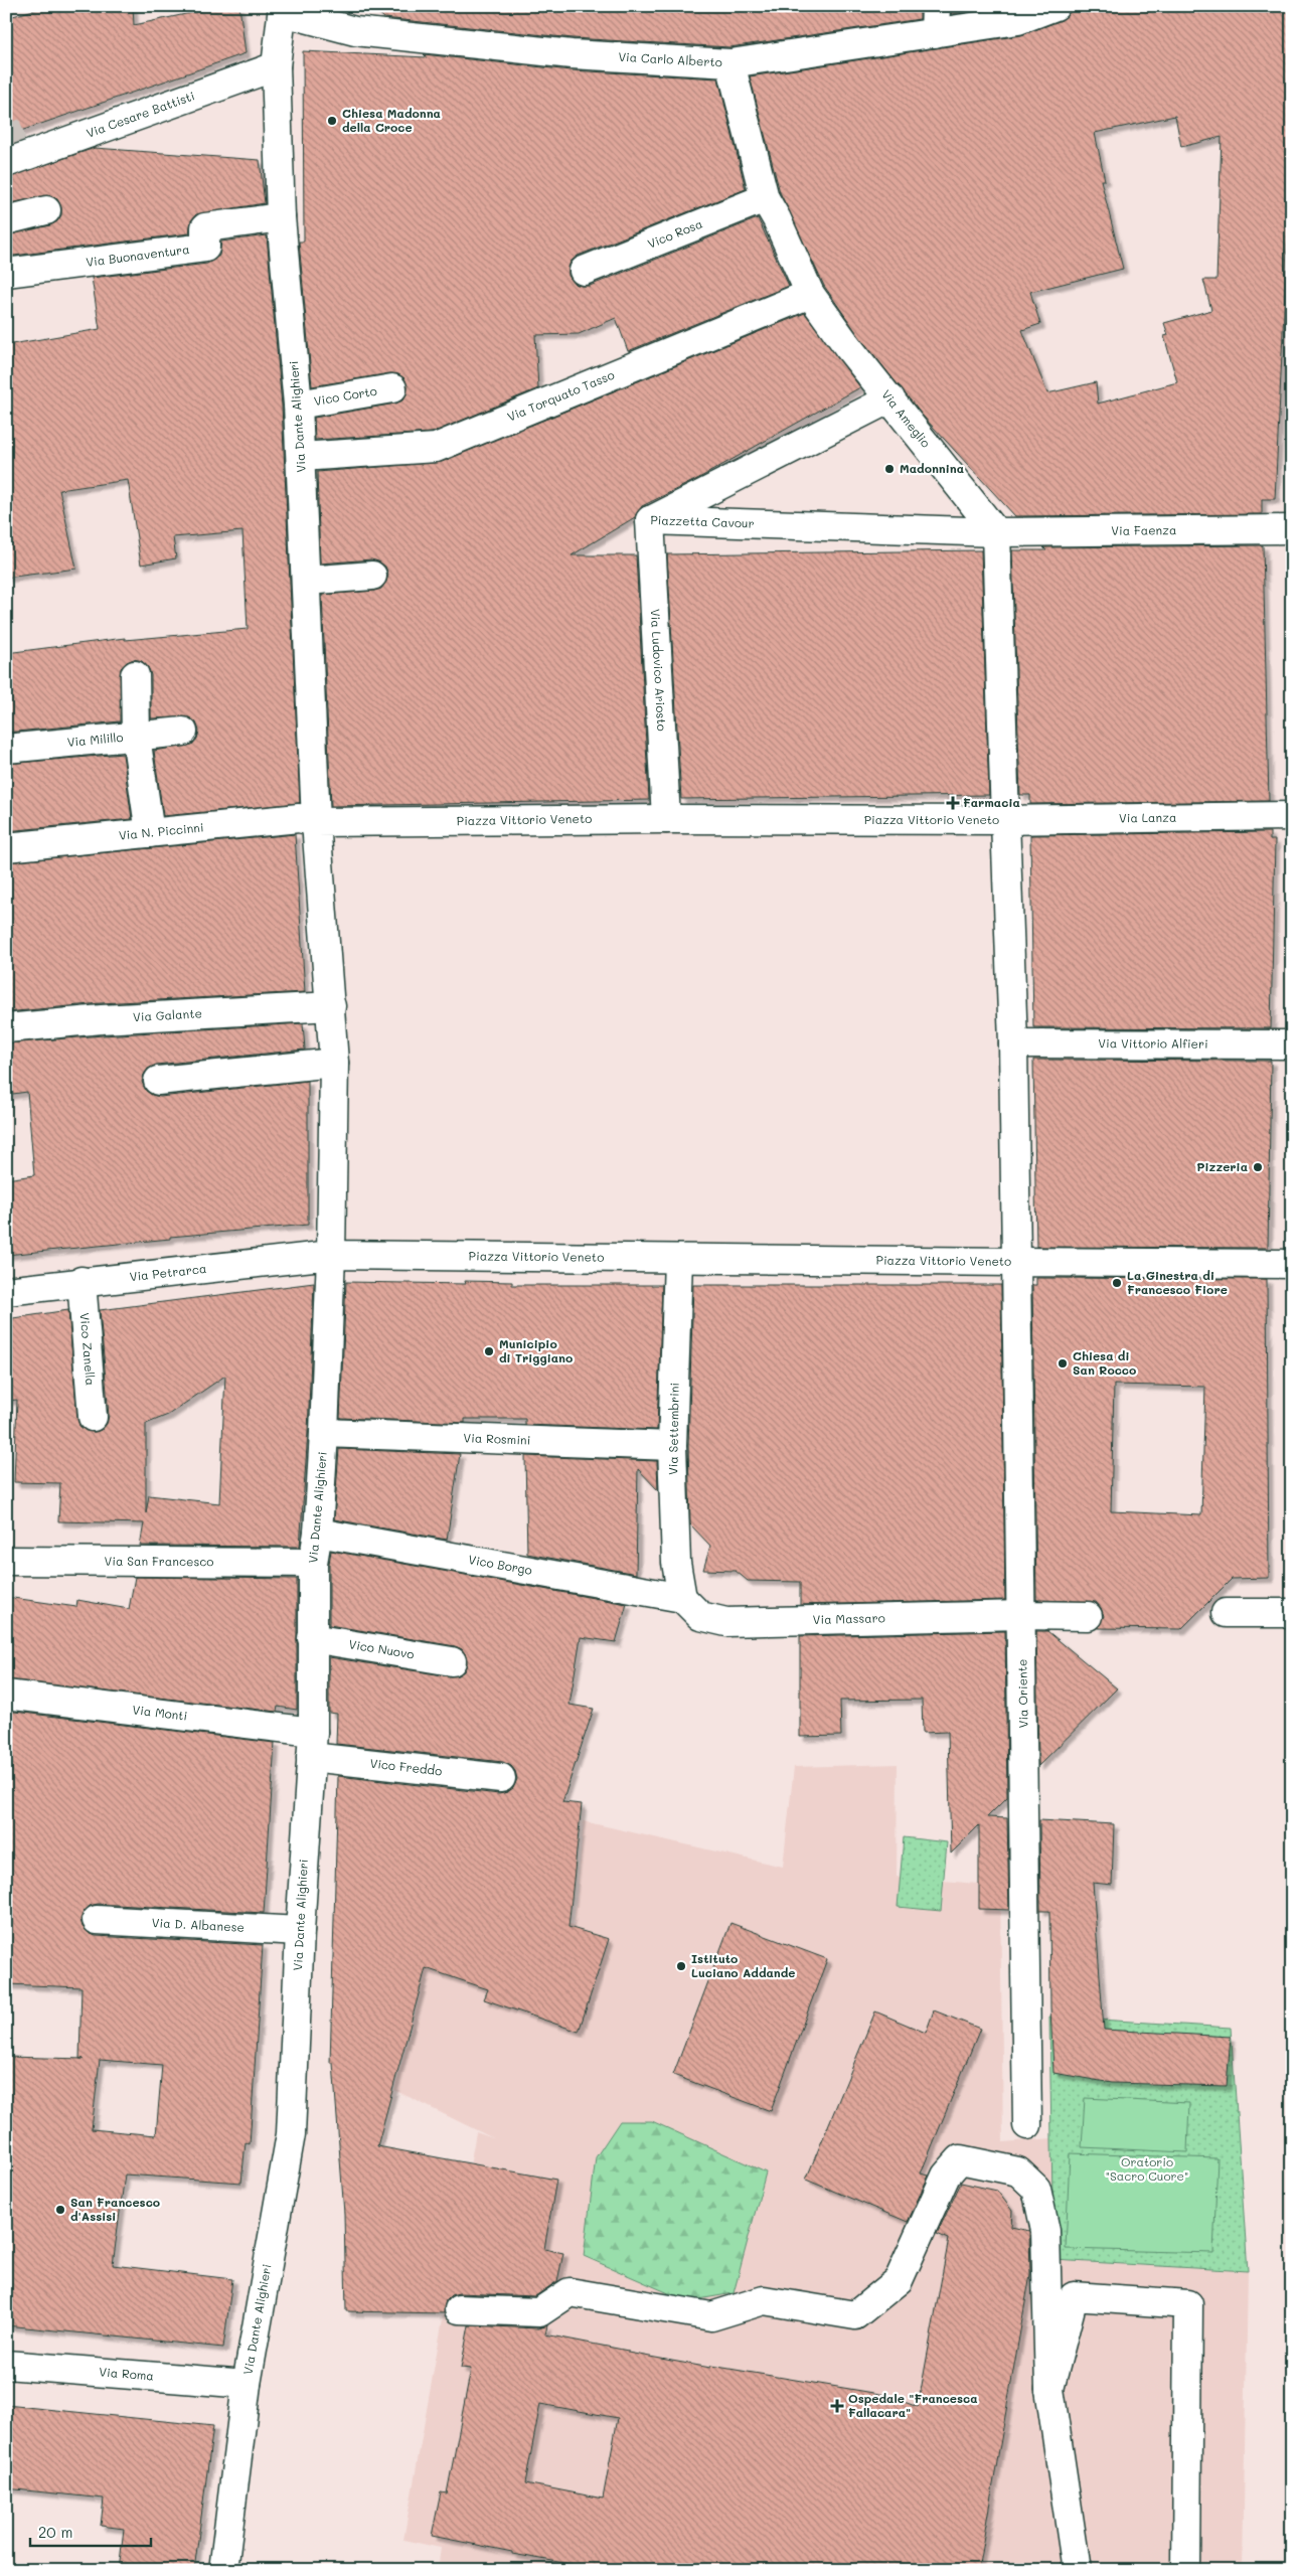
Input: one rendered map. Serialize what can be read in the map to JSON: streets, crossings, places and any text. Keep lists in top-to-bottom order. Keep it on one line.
{"streets":{"street":["Via Carlo Alberto","Via Cesare Battisti","Vico Rosa","Via Buonaventura","Vico Corto","Via Torquato Tasso","Via Dante Alighieri","Via Ameglio","Piazzetta Cavour","Via Faenza","Via Ludovico Ariosto","Via Milillo","Via Lanza","Piazza Vittorio Veneto","Via N. Piccinni","Via Galante","Via Vittorio Alfieri","Via Petrarca","Vico Zanella","Via Settembrini","Via Rosmini","Via San Francesco","Vico Borgo","Via Massaro","Vico Nuovo","Via Oriente","Via Monti","Vico Freddo","Via D. Albanese","Via Roma"]},"crossings":[["Via Carlo Alberto","Via Dante Alighieri"],["Via Carlo Alberto","Via Ameglio"],["Via Cesare Battisti","Via Dante Alighieri"],["Vico Rosa","Via Ameglio"],["Via Buonaventura","Via Dante Alighieri"],["Vico Corto","Via Dante Alighieri"],["Via Torquato Tasso","Via Dante Alighieri"],["Via Torquato Tasso","Via Ameglio"],["Via Dante Alighieri","Piazza Vittorio Veneto"],["Via Dante Alighieri","Via N. Piccinni"],["Via Dante Alighieri","Via Petrarca"],["Via Dante Alighieri","Via Rosmini"],["Via Dante Alighieri","Via San Francesco"],["Via Dante Alighieri","Vico Borgo"],["Via Dante Alighieri","Vico Nuovo"],["Via Dante Alighieri","Via Monti"],["Via Dante Alighieri","Vico Freddo"],["Via Dante Alighieri","Via D. Albanese"],["Via Dante Alighieri","Via Roma"],["Via Ameglio","Piazzetta Cavour"],["Via Ameglio","Via Faenza"],["Piazzetta Cavour","Via Faenza"],["Piazzetta Cavour","Via Ludovico Ariosto"],["Via Ludovico Ariosto","Piazza Vittorio Veneto"],["Via Lanza","Piazza Vittorio Veneto"],["Piazza Vittorio Veneto","Via N. Piccinni"],["Piazza Vittorio Veneto","Via Vittorio Alfieri"],["Piazza Vittorio Veneto","Via Petrarca"],["Piazza Vittorio Veneto","Via Settembrini"],["Piazza Vittorio Veneto","Via Oriente"],["Via Petrarca","Vico Zanella"],["Via Settembrini","Via Rosmini"],["Via Settembrini","Vico Borgo"],["Via Settembrini","Via Massaro"],["Vico Borgo","Via Massaro"],["Via Massaro","Via Oriente"],["Via Monti","Vico Freddo"]],"parks":["Oratorio \"Sacro Cuore\""],"places":{"other":["Chiesa Madonna della Croce","Madonnina","Pizzeria","La Ginestra di Francesco Fiore","Municipio di Triggiano","Chiesa di San Rocco","Istituto Luciano Addande","San Francesco d'Assisi"],"health":["Farmacia","Ospedale \"Francesca Fallacara\""]},"scale_bar":"20 m"}
